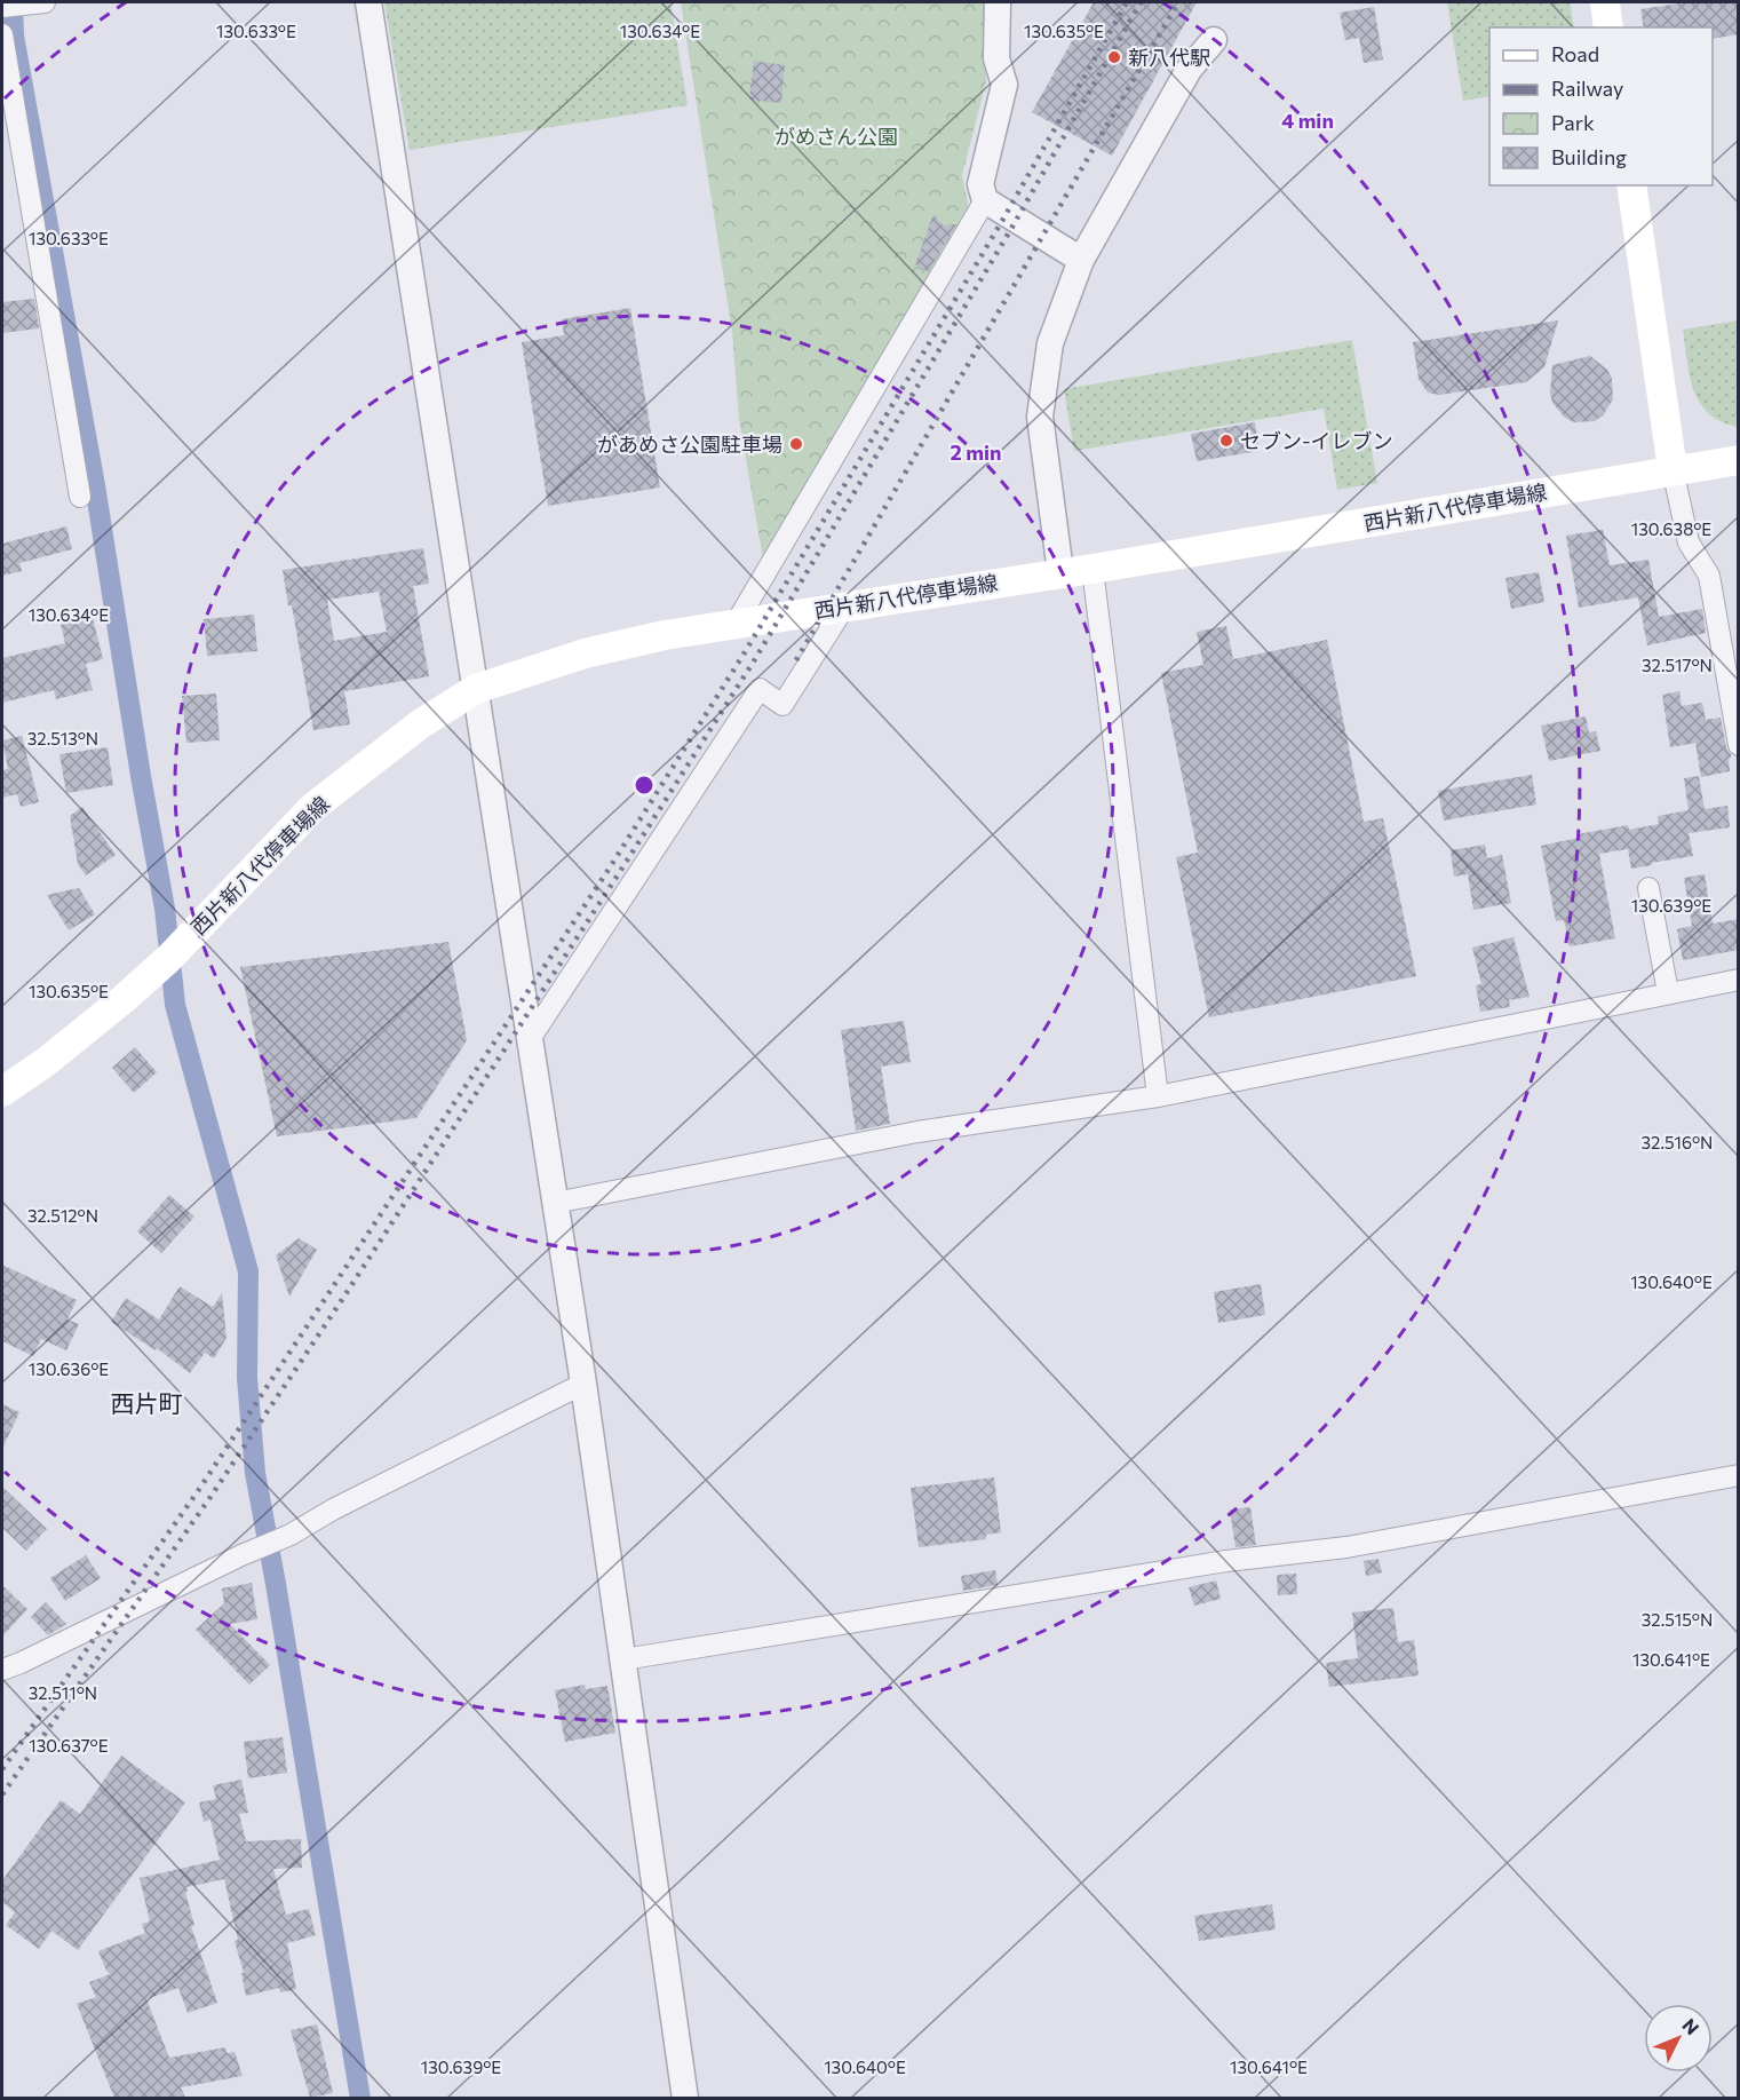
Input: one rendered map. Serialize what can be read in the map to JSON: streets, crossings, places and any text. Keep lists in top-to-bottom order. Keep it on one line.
{"streets":{"main road":["西片新八代停車場線"]},"districts":["西片町"],"parks":["がめさん公園"],"places":["新八代駅","セブン-イレブン","があめさ公園駐車場"],"legend":["Road","Railway","Park","Building"],"north":"top right","coordinates":["130.633°E","130.634°E","130.635°E","130.638°E","32.517°N","32.513°N","130.639°E","32.516°N","32.512°N","130.640°E","130.636°E","32.515°N","130.641°E","32.511°N","130.637°E"],"rings":["4 min","2 min"]}
